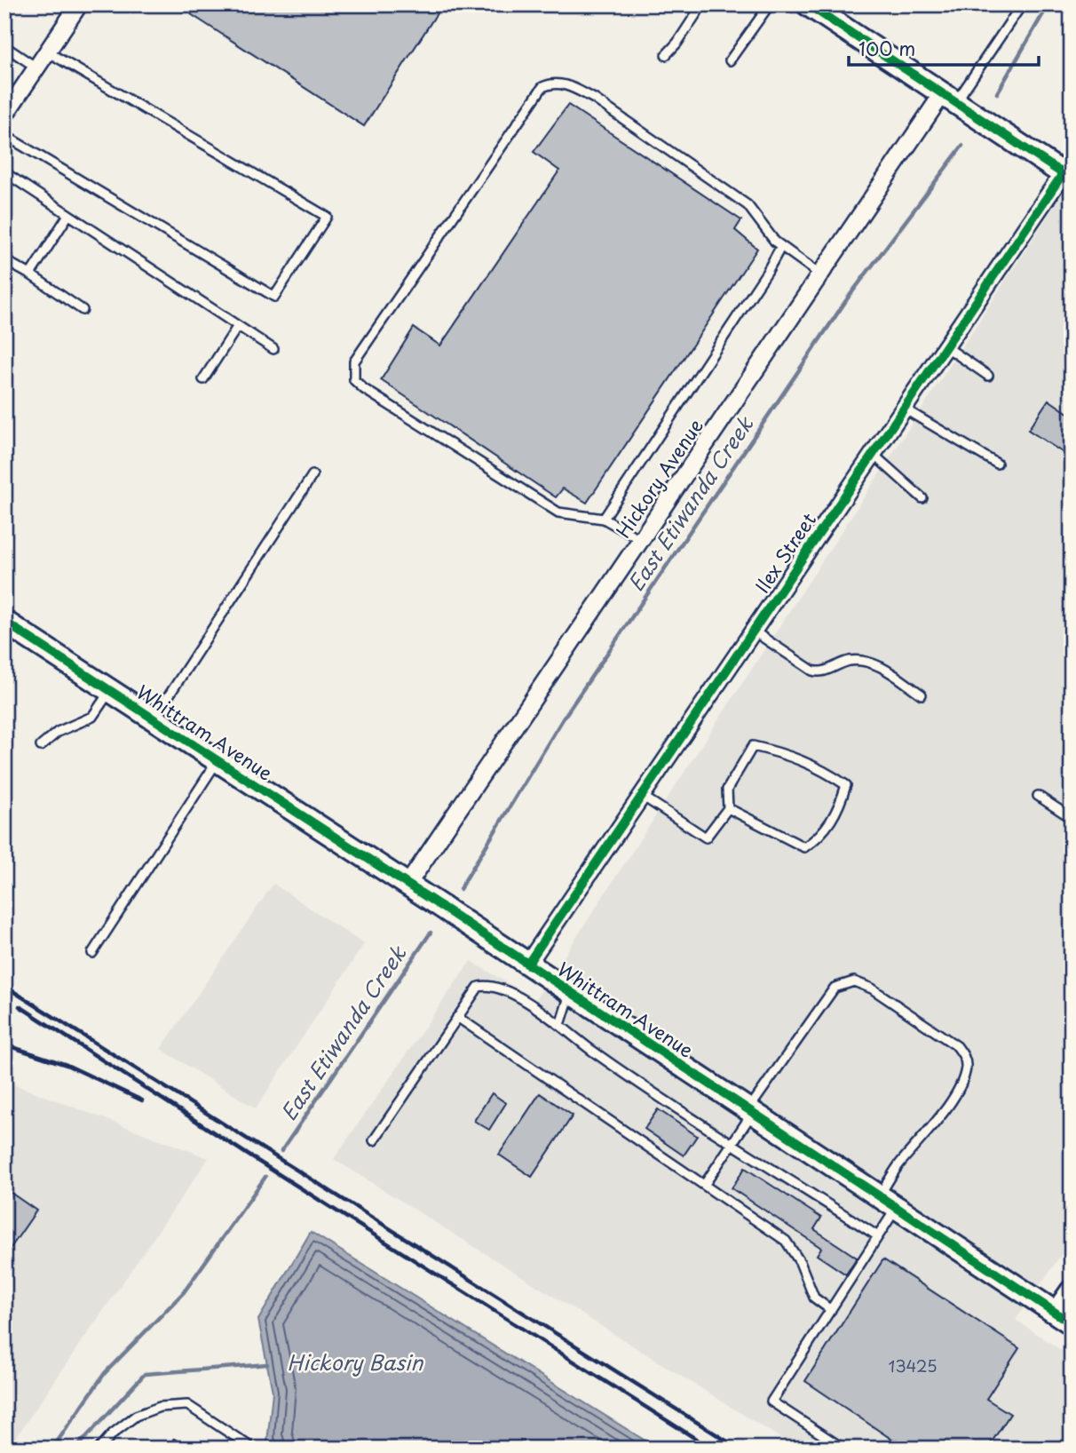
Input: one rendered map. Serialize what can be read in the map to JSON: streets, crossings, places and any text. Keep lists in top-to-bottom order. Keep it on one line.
{"streets":{"street":["Hickory Avenue","Ilex Street","Whittram Avenue"]},"crossings":[["Hickory Avenue","Whittram Avenue"],["Ilex Street","Whittram Avenue"]],"water":["East Etiwanda Creek","Hickory Basin"],"house_numbers":["13425"],"scale_bar":"100 m"}
